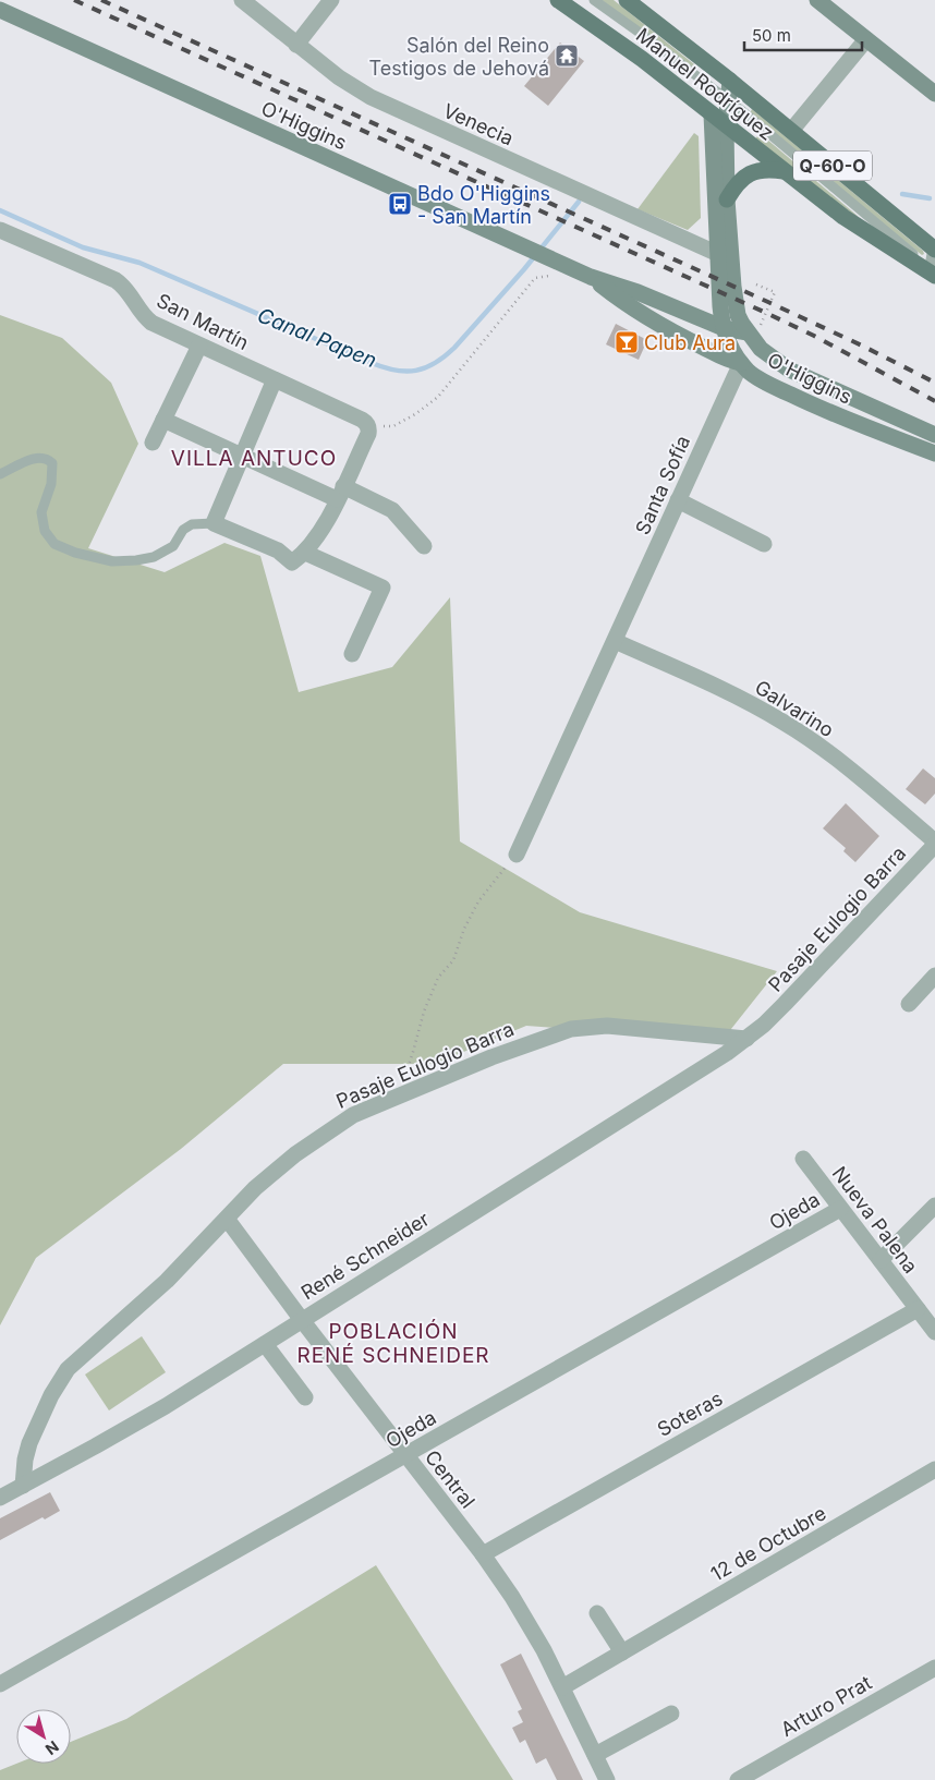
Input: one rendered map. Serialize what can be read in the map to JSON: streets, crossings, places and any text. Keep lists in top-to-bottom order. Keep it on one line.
{"streets":{"main road":["Manuel Rodríguez","Q-60-O"],"street":["Venecia","O'Higgins","San Martín","Santa Sofía","Galvarino","Pasaje Eulogio Barra","Ojeda","Nueva Palena","René Schneider","Soteras","Central","12 de Octubre","Arturo Prat"]},"crossings":[["O'Higgins","Santa Sofía"],["Santa Sofía","Galvarino"],["Galvarino","Pasaje Eulogio Barra"],["Pasaje Eulogio Barra","René Schneider"],["Pasaje Eulogio Barra","Central"],["Ojeda","Nueva Palena"],["Ojeda","Central"],["Nueva Palena","Soteras"],["René Schneider","Central"],["Soteras","Central"],["Central","12 de Octubre"]],"districts":["VILLA ANTUCO","POBLACIÓN RENÉ SCHNEIDER"],"water":["Canal Papen"],"places":{"temple":["Salón del Reino Testigos de Jehová"],"bus stop":["Bdo O'Higgins - San Martín"],"bar":["Club Aura"]},"scale_bar":"50 m","north":"bottom right"}
